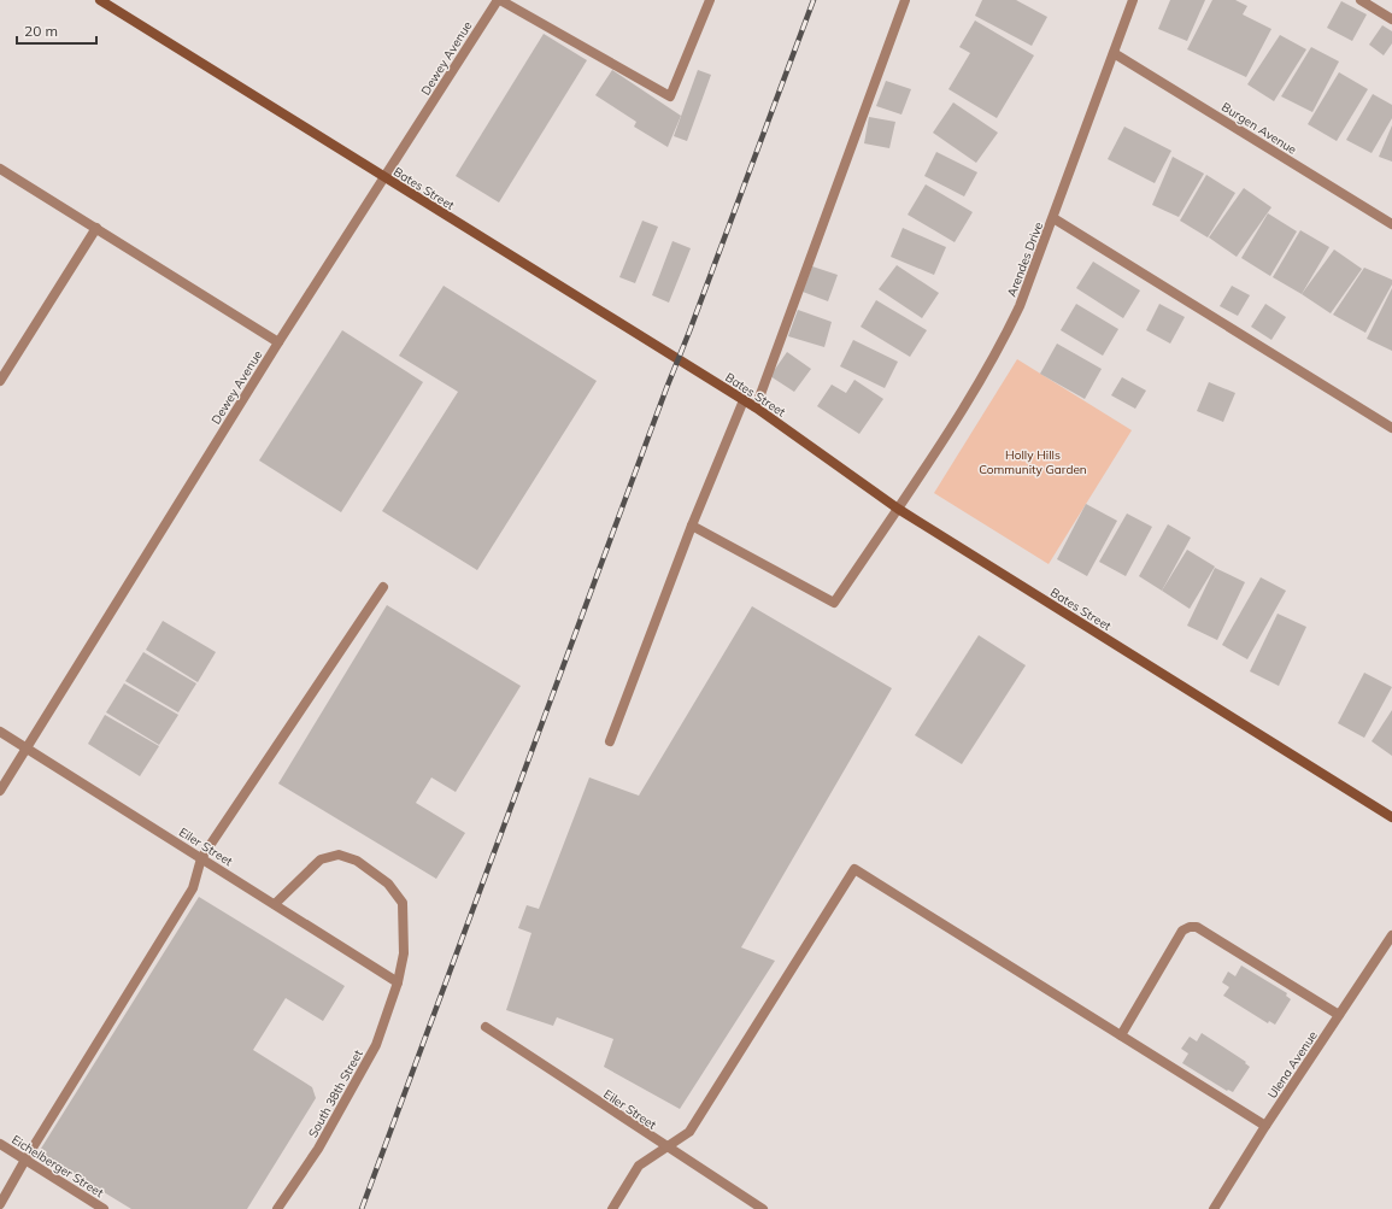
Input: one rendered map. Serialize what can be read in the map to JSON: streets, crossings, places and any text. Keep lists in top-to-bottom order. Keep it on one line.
{"streets":{"main road":["Bates Street"],"street":["Dewey Avenue","Burgen Avenue","Arendes Drive","Eiler Street","Ulena Avenue","South 38th Street","Eichelberger Street"]},"crossings":[["Dewey Avenue","Bates Street"],["Dewey Avenue","Eiler Street"],["Burgen Avenue","Arendes Drive"],["Bates Street","Arendes Drive"],["Eiler Street","South 38th Street"]],"parks":["Holly Hills Community Garden"],"scale_bar":"20 m"}
